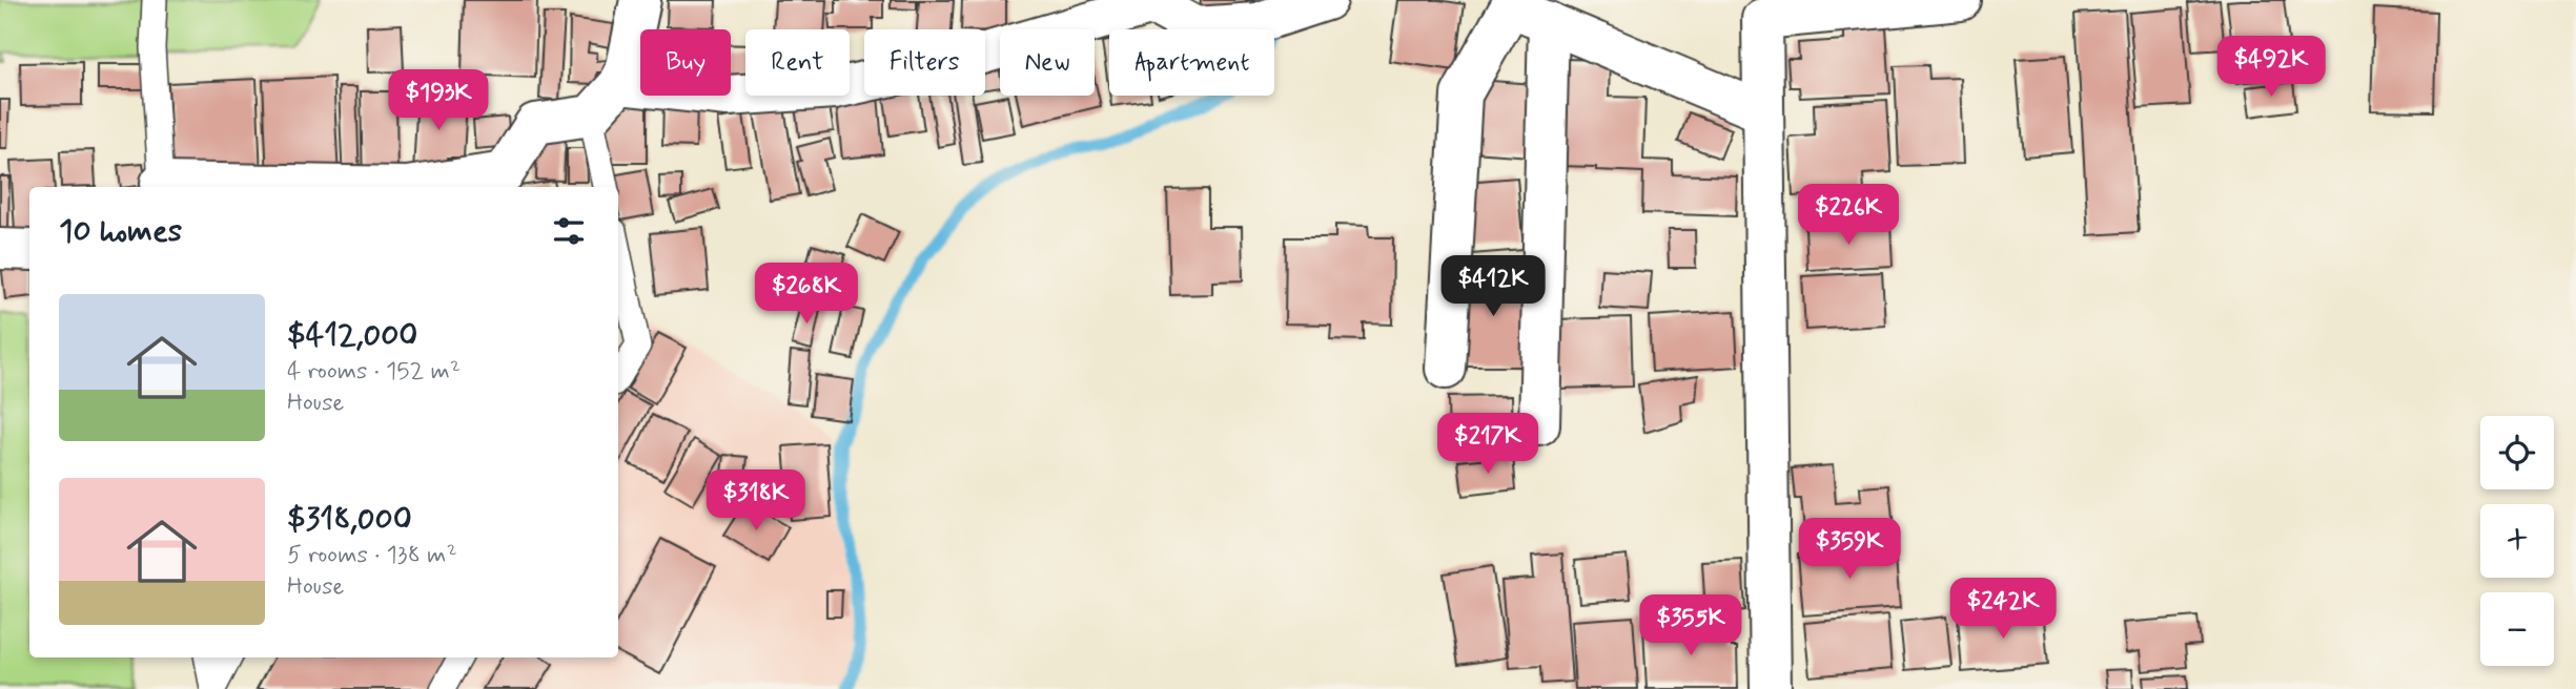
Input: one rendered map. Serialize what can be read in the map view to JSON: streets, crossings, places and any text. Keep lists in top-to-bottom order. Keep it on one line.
{"page":{"chip":["Buy","Rent","Filters","New","Apartment"],"price":["$492K","$193K","$226K","$412K","$268K","$217K","$318K","$359K","$242K","$355K"],"heading":"10 homes","list":[{"name":"$412,000","note":"4 rooms · 152 m² · House"},{"name":"$318,000","note":"5 rooms · 138 m² · House"}],"map_buttons":["+","−"]}}
